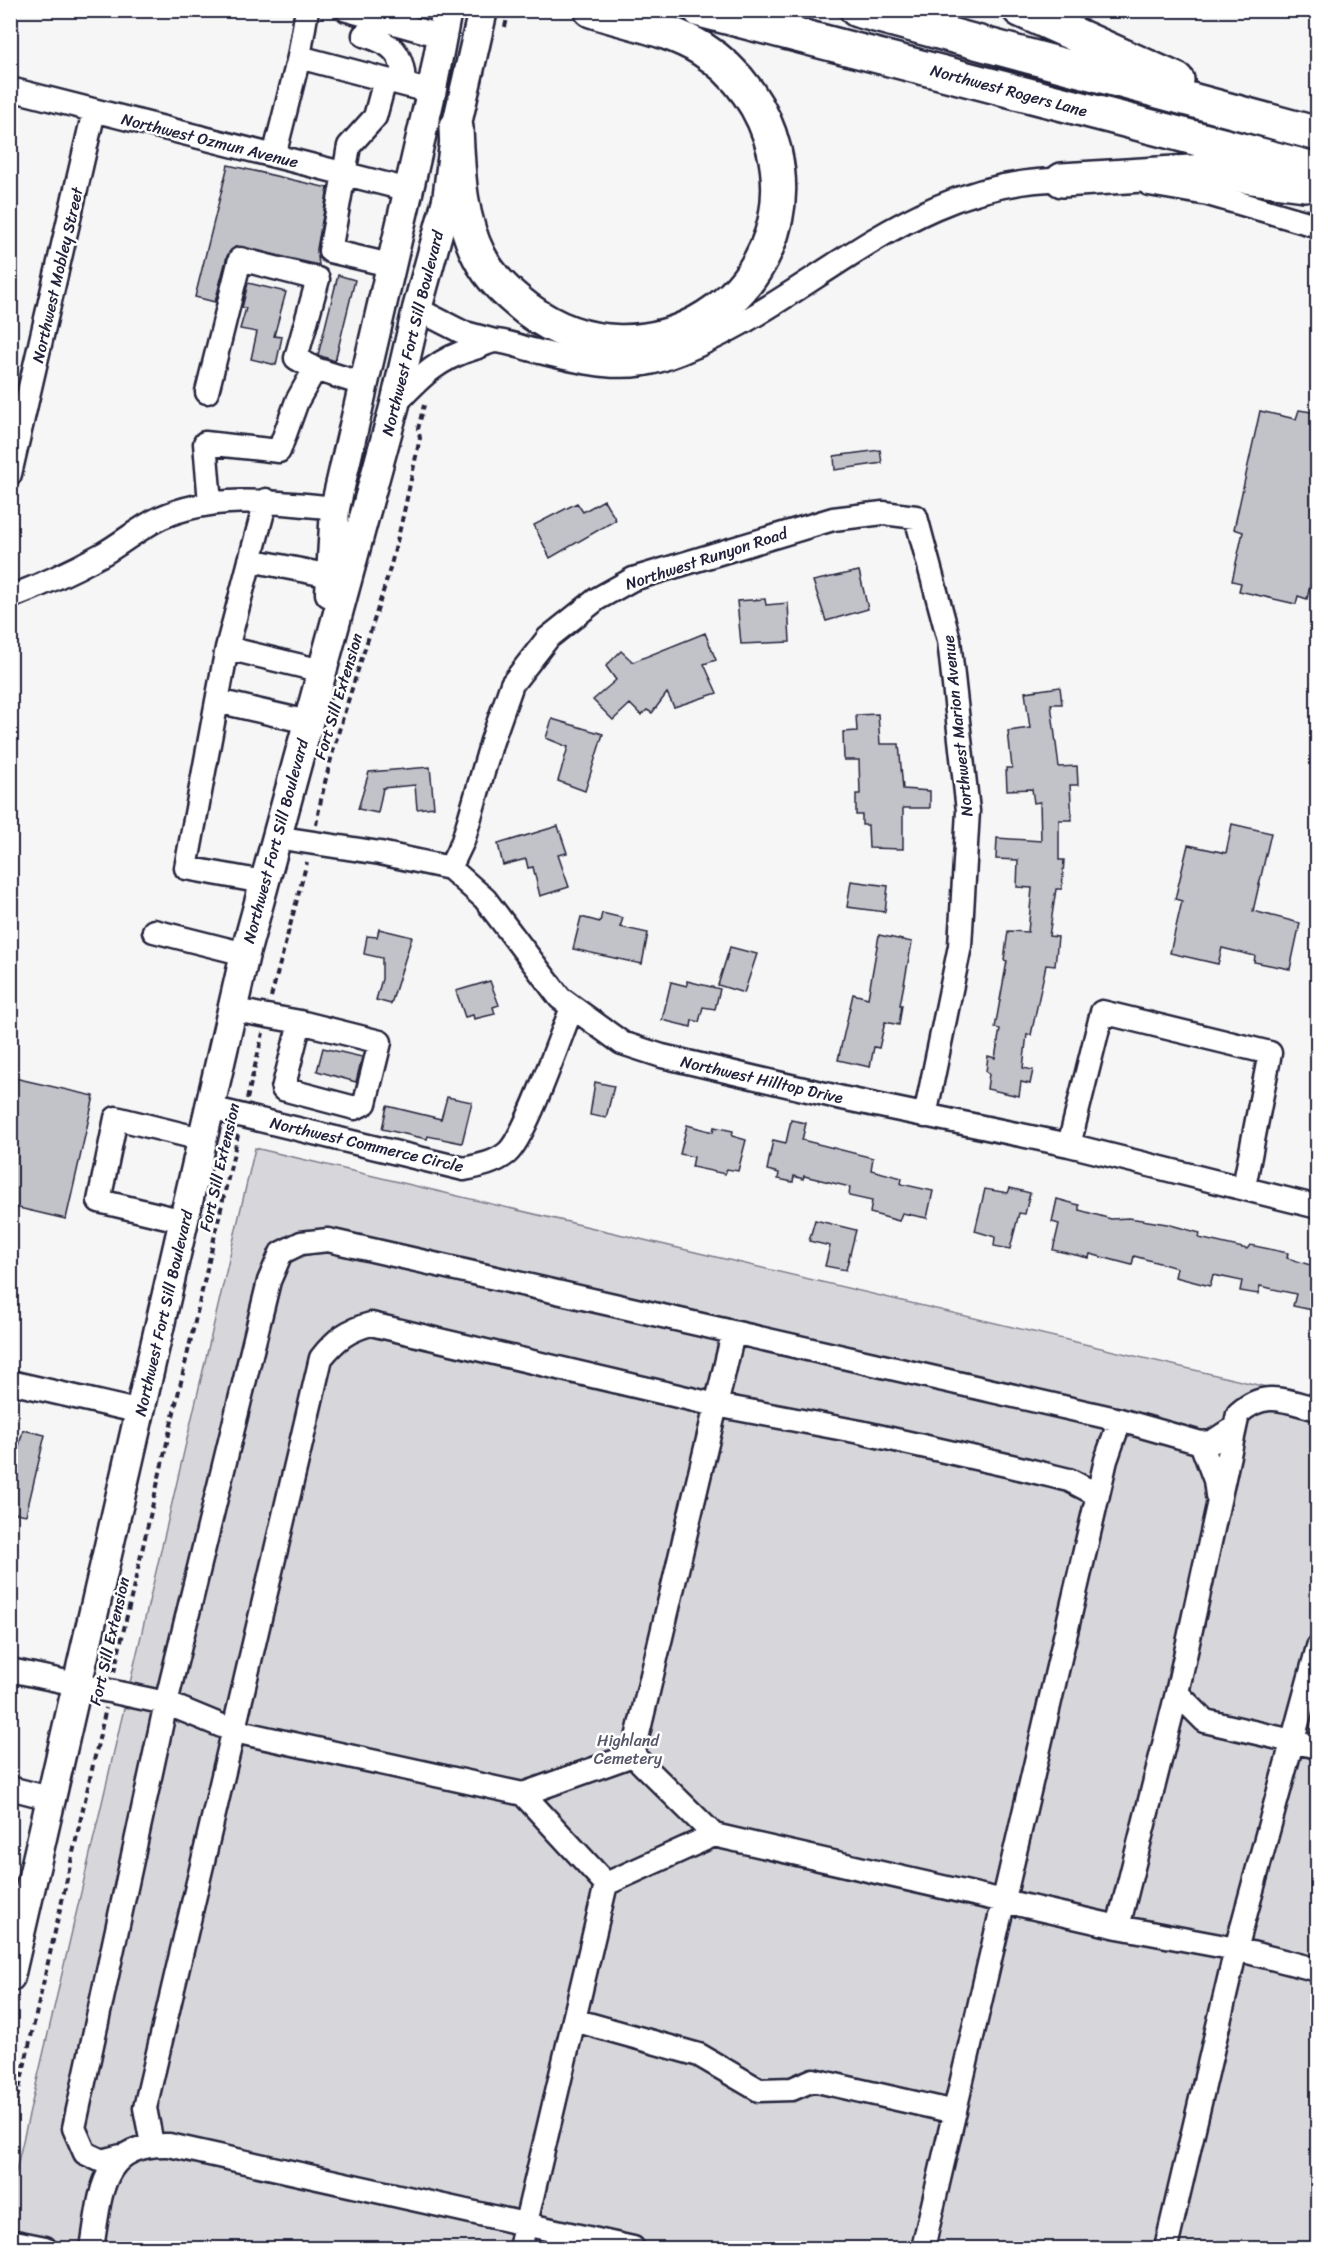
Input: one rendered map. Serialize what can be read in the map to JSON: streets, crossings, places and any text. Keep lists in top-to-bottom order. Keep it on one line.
{"streets":{"highway":["Northwest Rogers Lane"],"main road":["Northwest Fort Sill Boulevard"],"street":["Northwest Ozmun Avenue","Northwest Mobley Street","Northwest Runyon Road","Northwest Marion Avenue","Northwest Hilltop Drive","Northwest Commerce Circle"],"path":["Fort Sill Extension"]},"crossings":[["Northwest Ozmun Avenue","Northwest Mobley Street"],["Northwest Ozmun Avenue","Northwest Fort Sill Boulevard"],["Northwest Fort Sill Boulevard","Northwest Hilltop Drive"],["Northwest Fort Sill Boulevard","Northwest Commerce Circle"],["Northwest Runyon Road","Northwest Marion Avenue"],["Northwest Runyon Road","Northwest Hilltop Drive"],["Fort Sill Extension","Northwest Hilltop Drive"],["Fort Sill Extension","Northwest Commerce Circle"],["Northwest Marion Avenue","Northwest Hilltop Drive"],["Northwest Hilltop Drive","Northwest Commerce Circle"]],"parks":["Highland Cemetery"]}
